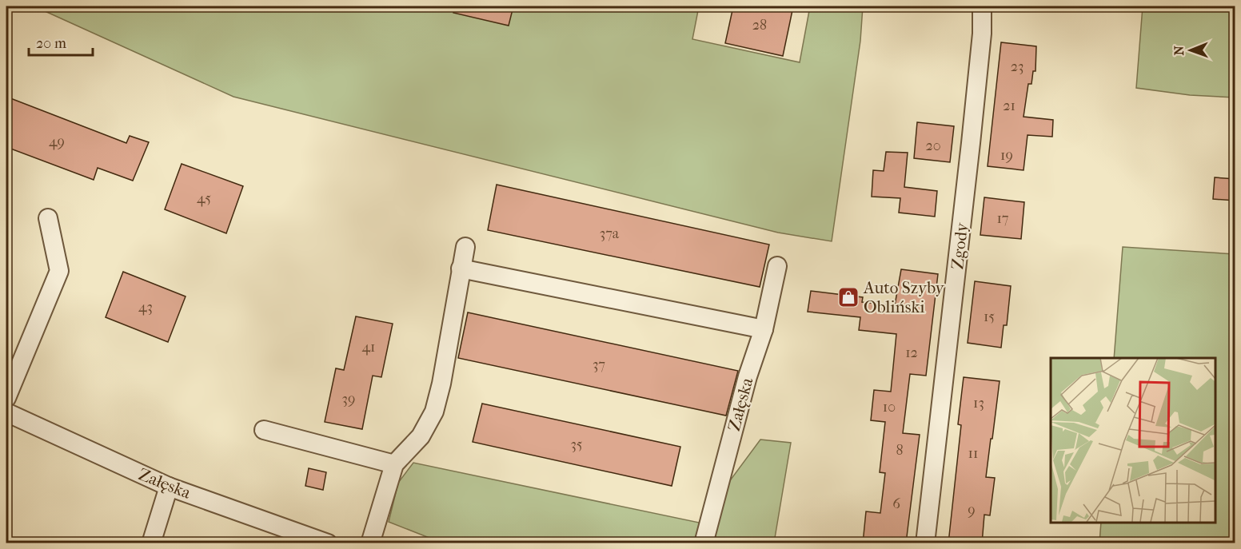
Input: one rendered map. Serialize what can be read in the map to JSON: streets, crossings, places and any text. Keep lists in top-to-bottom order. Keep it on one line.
{"streets":{"street":["Zgody","Załęska"]},"places":{"shop":["Auto Szyby Obliński"]},"house_numbers":["28","23","21","49","20","19","45","17","37a","43","15","41","12","37","39","13","10","35","8","11","6","9"],"scale_bar":"20 m","north":"left"}
